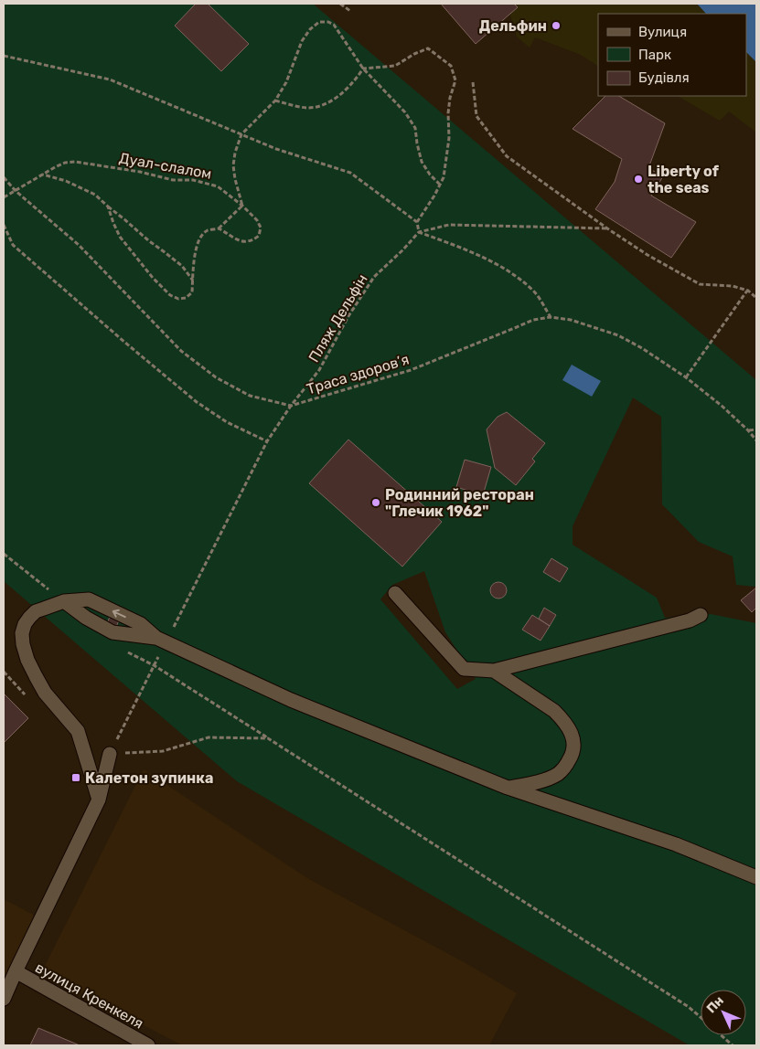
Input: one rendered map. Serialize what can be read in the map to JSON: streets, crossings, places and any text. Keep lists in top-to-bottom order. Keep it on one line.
{"streets":{"street":["вулиця Кренкеля"],"path":["Дуал-слалом","Пляж Дельфін","Траса здоров’я"]},"crossings":[["Дуал-слалом","Траса здоров’я"],["Пляж Дельфін","Траса здоров’я"]],"places":{"other":["Дельфин","Liberty of the seas","Родинний ресторан \"Глечик 1962\""],"transit":["Калетон зупинка"]},"legend":["Вулиця","Парк","Будівля"],"north":"top left"}
